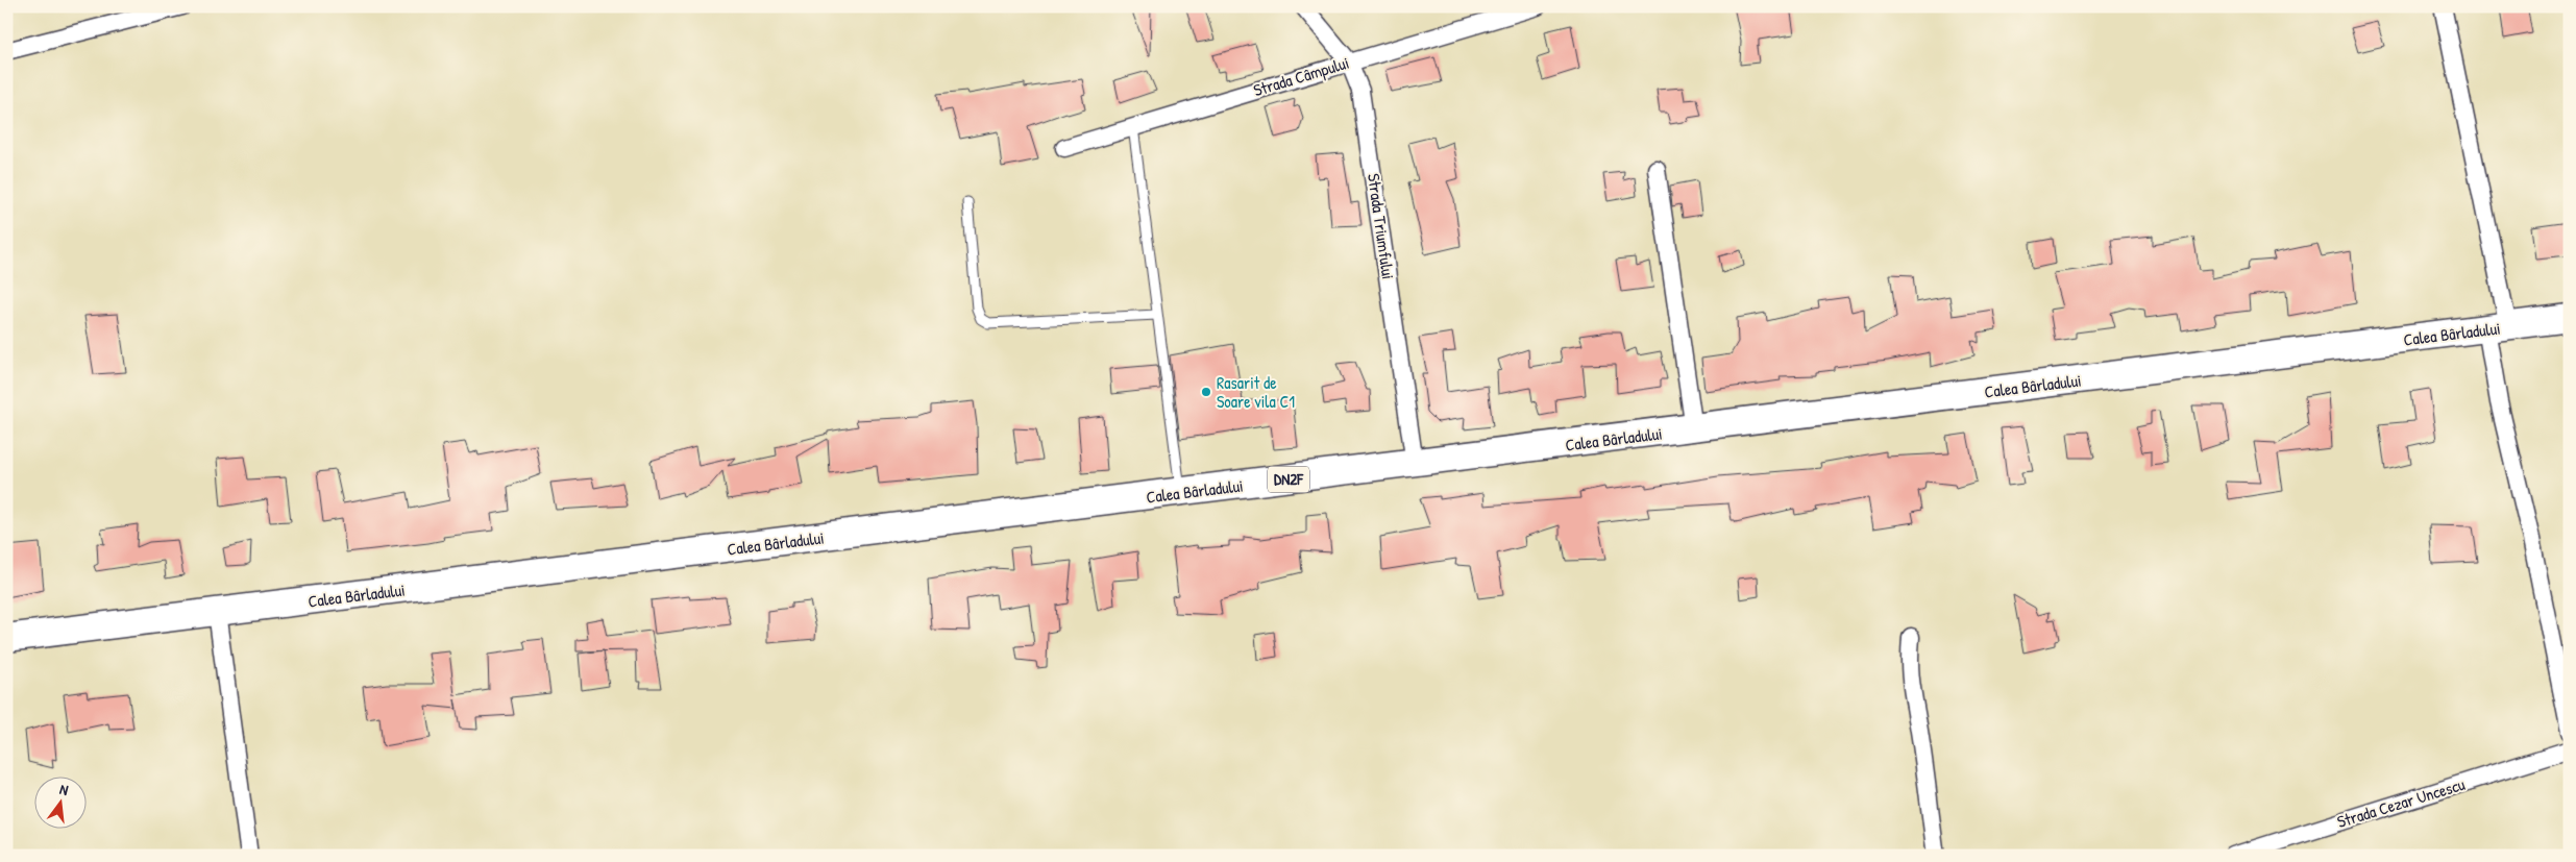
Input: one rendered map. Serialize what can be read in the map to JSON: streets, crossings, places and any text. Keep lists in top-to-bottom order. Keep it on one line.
{"streets":{"main road":["Calea Bârladului","DN2F"],"street":["Strada Câmpului","Strada Triumfului","Strada Cezar Uncescu"]},"crossings":[["Strada Câmpului","Strada Triumfului"],["Strada Triumfului","Calea Bârladului"]],"places":["Rasarit de Soare vila C1"],"north":"top"}
